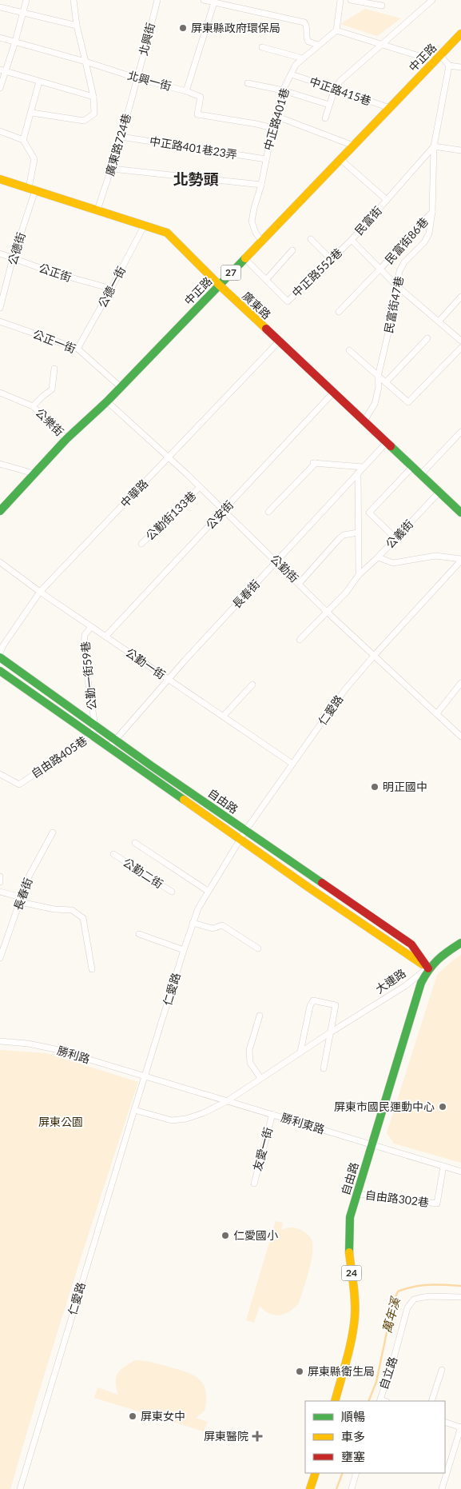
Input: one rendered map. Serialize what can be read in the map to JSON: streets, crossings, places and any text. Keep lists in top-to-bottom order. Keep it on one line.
{"streets":{"street":["北興街","中正路","北興一街","中正路415巷","中正路401巷","廣東路724巷","中正路401巷23弄","民富街","民富街86巷","公德街","公正街","27","中正路552巷","公德一街","民富街47巷","廣東路","公正一街","公樂街","中華路","公安街","公勤街133巷","公義街","公勤街","長春街","公勤一街","公勤一街59巷","仁愛路","自由路405巷","自由路","公勤二街","大連路","勝利路","勝利東路","友愛一街","自由路302巷","24","自立路"]},"crossings":[["北興街","北興一街"],["北興街","廣東路724巷"],["中正路","中正路415巷"],["中正路","中正路401巷"],["中正路","中正路552巷"],["中正路","廣東路"],["中正路","公正一街"],["中正路","公樂街"],["中正路","公勤街"],["北興一街","廣東路724巷"],["中正路415巷","中正路401巷"],["中正路401巷","中正路401巷23弄"],["廣東路724巷","中正路401巷23弄"],["廣東路724巷","廣東路"],["民富街","民富街86巷"],["民富街","中正路552巷"],["民富街","民富街47巷"],["民富街86巷","民富街47巷"],["公德街","公正街"],["公德街","廣東路"],["公正街","公德一街"],["公德一街","廣東路"],["公德一街","公正一街"],["民富街47巷","廣東路"],["廣東路","中華路"],["廣東路","公安街"],["廣東路","公義街"],["廣東路","長春街"],["中華路","公勤街"],["中華路","公勤一街"],["公安街","公勤街"],["公安街","公勤一街"],["公勤街133巷","公勤街"],["公義街","公勤街"],["公勤街","長春街"],["公勤街","仁愛路"],["長春街","公勤一街"],["長春街","自由路"],["公勤一街","公勤一街59巷"],["公勤一街","仁愛路"],["公勤一街59巷","自由路405巷"],["公勤一街59巷","自由路"],["仁愛路","自由路"],["仁愛路","勝利路"],["仁愛路","勝利東路"],["自由路405巷","自由路"],["自由路","大連路"],["自由路","勝利東路"],["自由路","自由路302巷"],["大連路","勝利東路"],["勝利路","勝利東路"],["勝利東路","友愛一街"],["勝利東路","自由路302巷"]],"districts":["北勢頭"],"water":["萬年溪"],"parks":["屏東公園"],"places":{"other":["屏東縣政府環保局","明正國中","屏東市國民運動中心","仁愛國小","屏東縣衛生局","屏東女中"],"health":["屏東醫院"]},"legend":["順暢","車多","壅塞"]}
